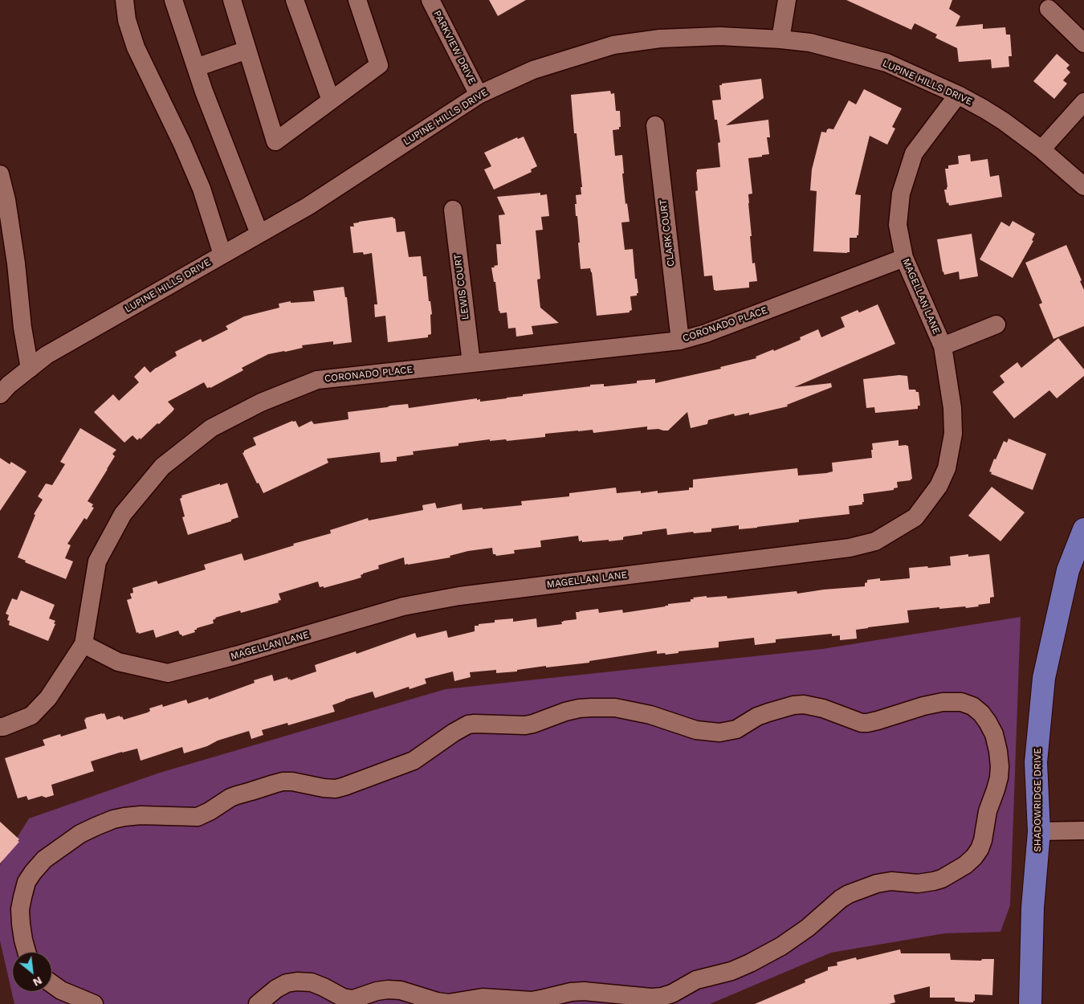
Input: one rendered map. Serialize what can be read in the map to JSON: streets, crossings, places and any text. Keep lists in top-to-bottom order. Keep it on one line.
{"streets":{"main road":["SHADOWRIDGE DRIVE"],"street":["PARKVIEW DRIVE","LUPINE HILLS DRIVE","CLARK COURT","LEWIS COURT","MAGELLAN LANE","CORONADO PLACE"]},"crossings":[["PARKVIEW DRIVE","LUPINE HILLS DRIVE"],["LUPINE HILLS DRIVE","MAGELLAN LANE"],["CLARK COURT","CORONADO PLACE"],["LEWIS COURT","CORONADO PLACE"],["MAGELLAN LANE","CORONADO PLACE"]],"north":"bottom right"}
